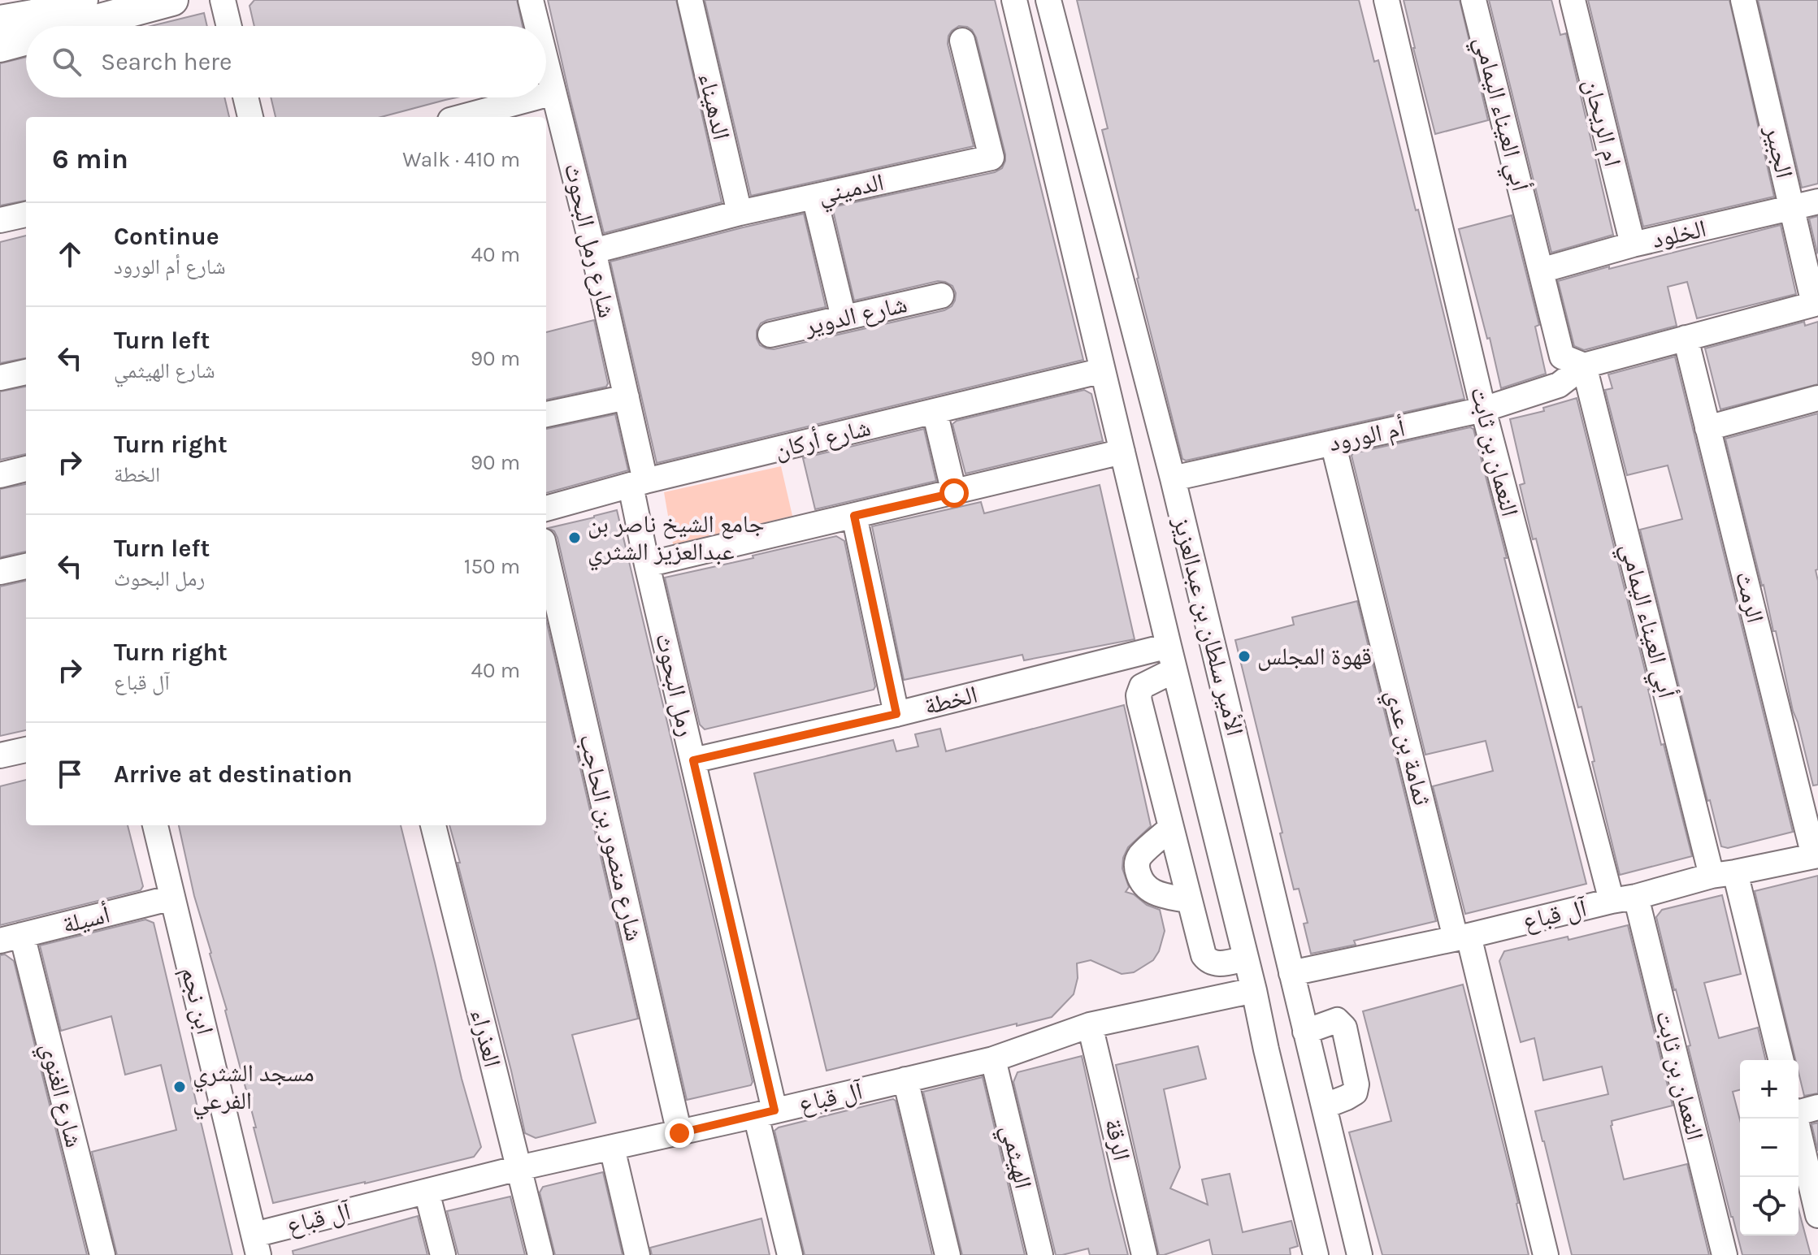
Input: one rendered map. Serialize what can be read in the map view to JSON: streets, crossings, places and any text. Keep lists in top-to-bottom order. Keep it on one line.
{"streets":{"street":["الدهيناء","أبي العيناء اليمامي","ام الريحان","الجبير","الدميني","الخلود","شارع رمل البحوث","شارع الدوير","أم الورود","شارع أركان","النعمان بن ثابت","الرمث","الأمير سلطان بن عبدالعزيز","رمل البحوث","الخطة","ثمامة بن عدي","شارع منصور بن الحاجب","آل قباع","أسيلة","ابن نجم","العذراء","شارع الغنوي","الرقة","الهيثمي"]},"crossings":[["الدهيناء","الدميني"],["أبي العيناء اليمامي","الخلود"],["أبي العيناء اليمامي","أم الورود"],["أبي العيناء اليمامي","آل قباع"],["ام الريحان","الخلود"],["الجبير","الخلود"],["الدميني","شارع رمل البحوث"],["شارع رمل البحوث","شارع أركان"],["شارع رمل البحوث","رمل البحوث"],["أم الورود","النعمان بن ثابت"],["أم الورود","الأمير سلطان بن عبدالعزيز"],["أم الورود","ثمامة بن عدي"],["شارع أركان","الأمير سلطان بن عبدالعزيز"],["شارع أركان","رمل البحوث"],["النعمان بن ثابت","آل قباع"],["الرمث","آل قباع"],["الأمير سلطان بن عبدالعزيز","الخطة"],["الأمير سلطان بن عبدالعزيز","آل قباع"],["رمل البحوث","الخطة"],["رمل البحوث","آل قباع"],["ثمامة بن عدي","آل قباع"],["شارع منصور بن الحاجب","آل قباع"],["آل قباع","ابن نجم"],["آل قباع","العذراء"],["آل قباع","الرقة"],["آل قباع","الهيثمي"],["أسيلة","ابن نجم"],["أسيلة","شارع الغنوي"]],"places":["جامع الشيخ ناصر بن عبدالعزيز الشثري","قهوة المجلس","مسجد الشثري الفرعي"],"page":{"search":"Search here","heading":["6 min","Walk · 410 m"],"list":[["Continue","شارع أم الورود","40 m"],["Turn left","شارع الهيثمي","90 m"],["Turn right","الخطة","90 m"],["Turn left","رمل البحوث","150 m"],["Turn right","آل قباع","40 m"],"Arrive at destination"],"map_buttons":["+","−"]}}
